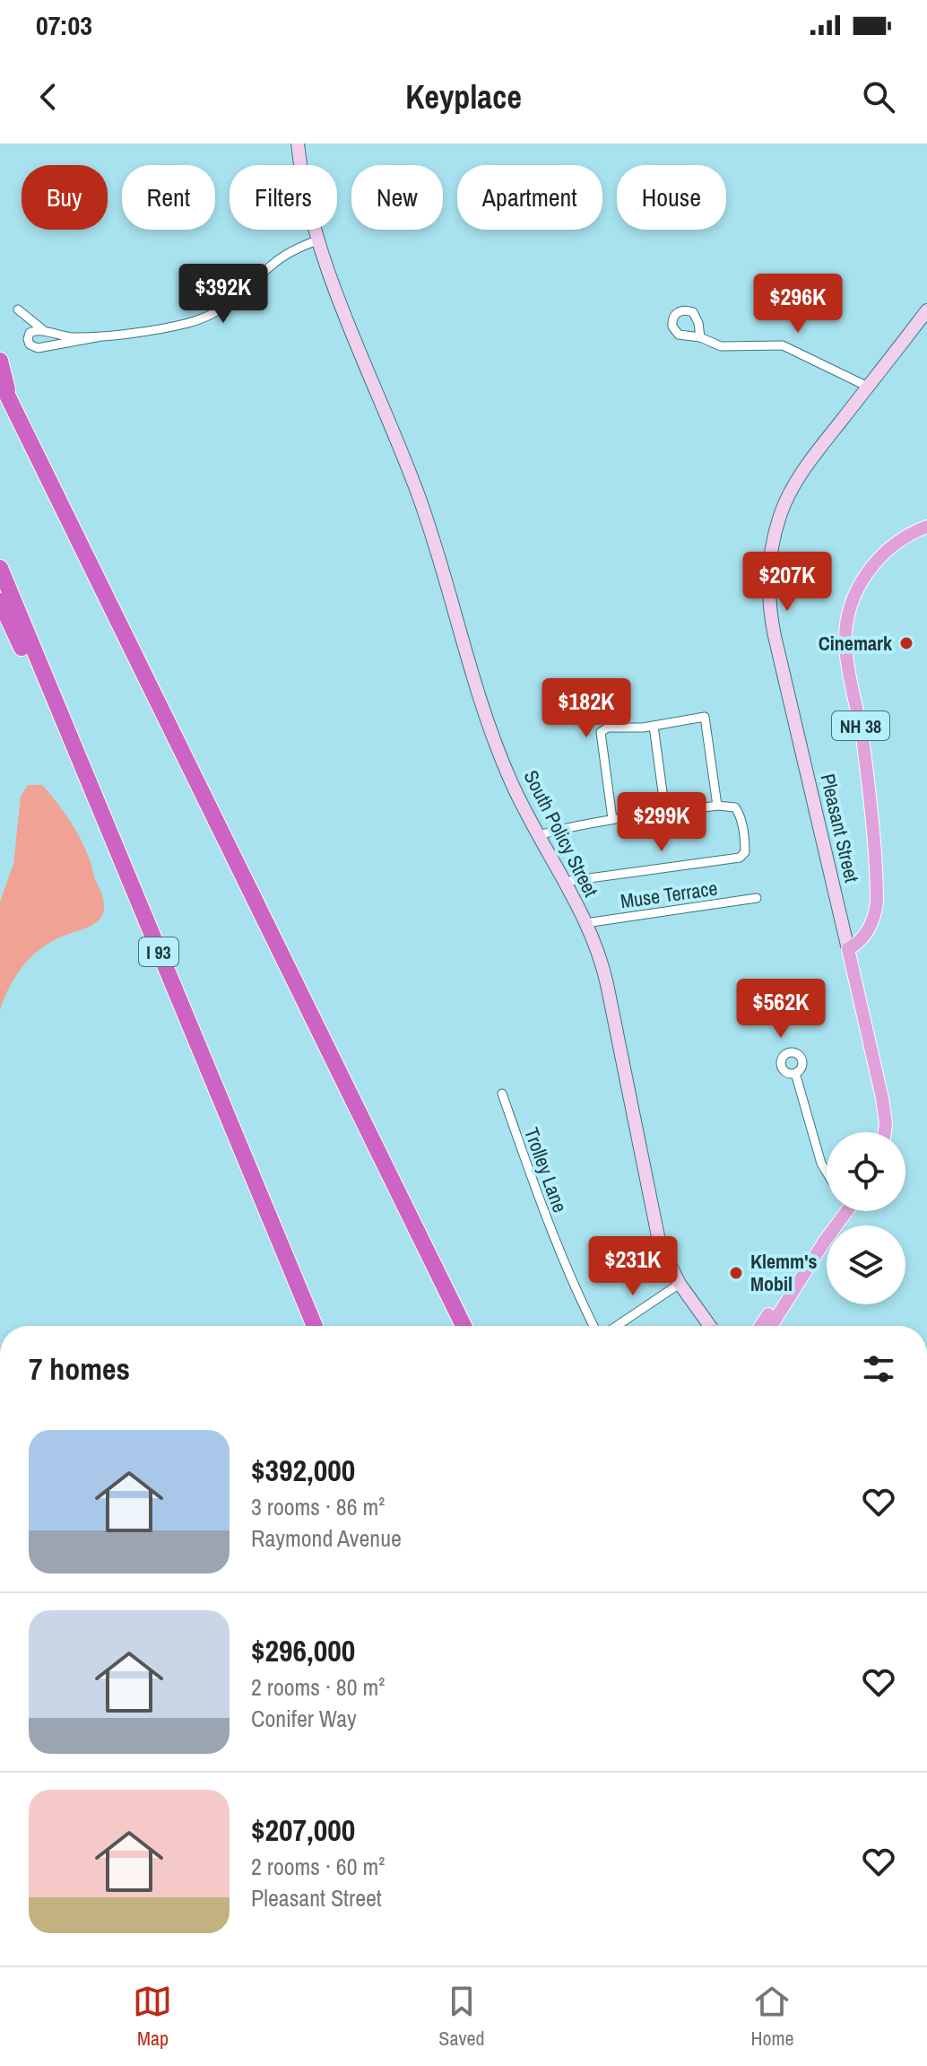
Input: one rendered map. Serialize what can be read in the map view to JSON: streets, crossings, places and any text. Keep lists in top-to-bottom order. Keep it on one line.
{"streets":{"highway":["I 93"],"main road":["NH 38","Pleasant Street"],"street":["South Policy Street","Muse Terrace","Trolley Lane"]},"crossings":[["NH 38","Pleasant Street"],["South Policy Street","Muse Terrace"]],"places":["Cinemark","Klemm's Mobil"],"page":{"status":"07:03","header":"Keyplace","chip":["Buy","Rent","Filters","New","Apartment","House"],"price":["$392K","$296K","$207K","$182K","$299K","$562K","$231K"],"heading":"7 homes","list":[{"name":"$392,000","note":"3 rooms · 86 m² · Raymond Avenue"},{"name":"$296,000","note":"2 rooms · 80 m² · Conifer Way"},{"name":"$207,000","note":"2 rooms · 60 m² · Pleasant Street"}],"tabs":["Map","Saved","Home"]}}
